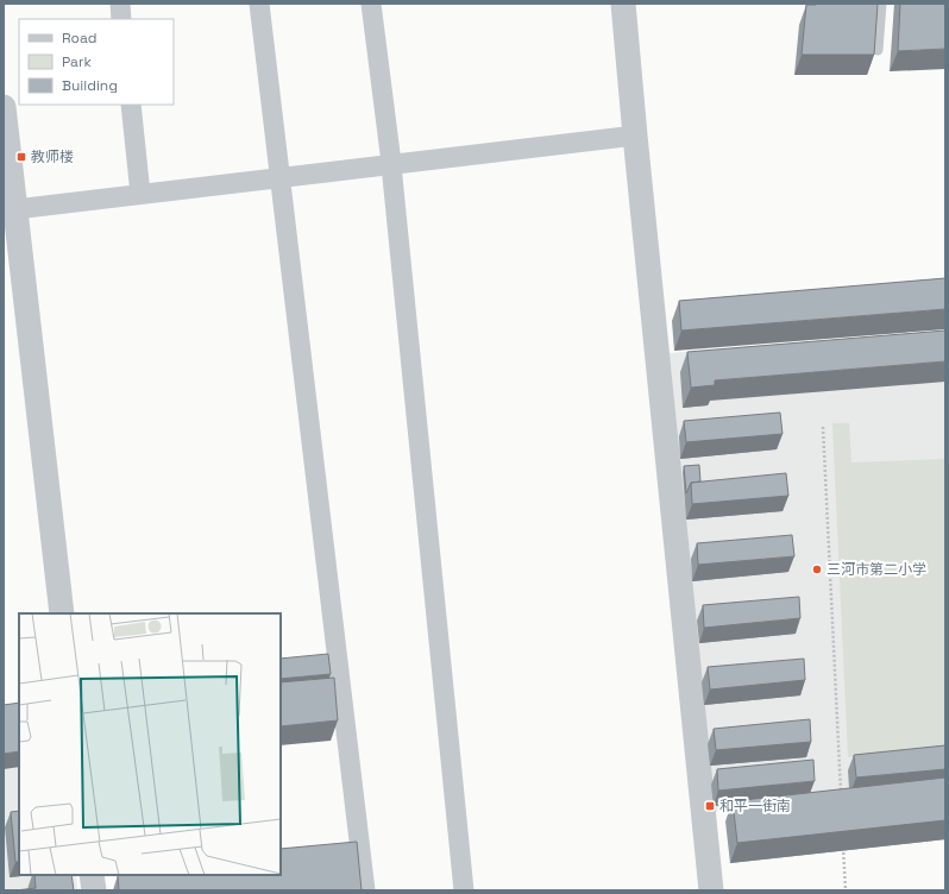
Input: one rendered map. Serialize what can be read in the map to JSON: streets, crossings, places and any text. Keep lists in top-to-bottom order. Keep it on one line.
{"places":{"transit":["教师楼","和平一街南"],"other":["三河市第二小学"]},"legend":["Road","Park","Building"]}
